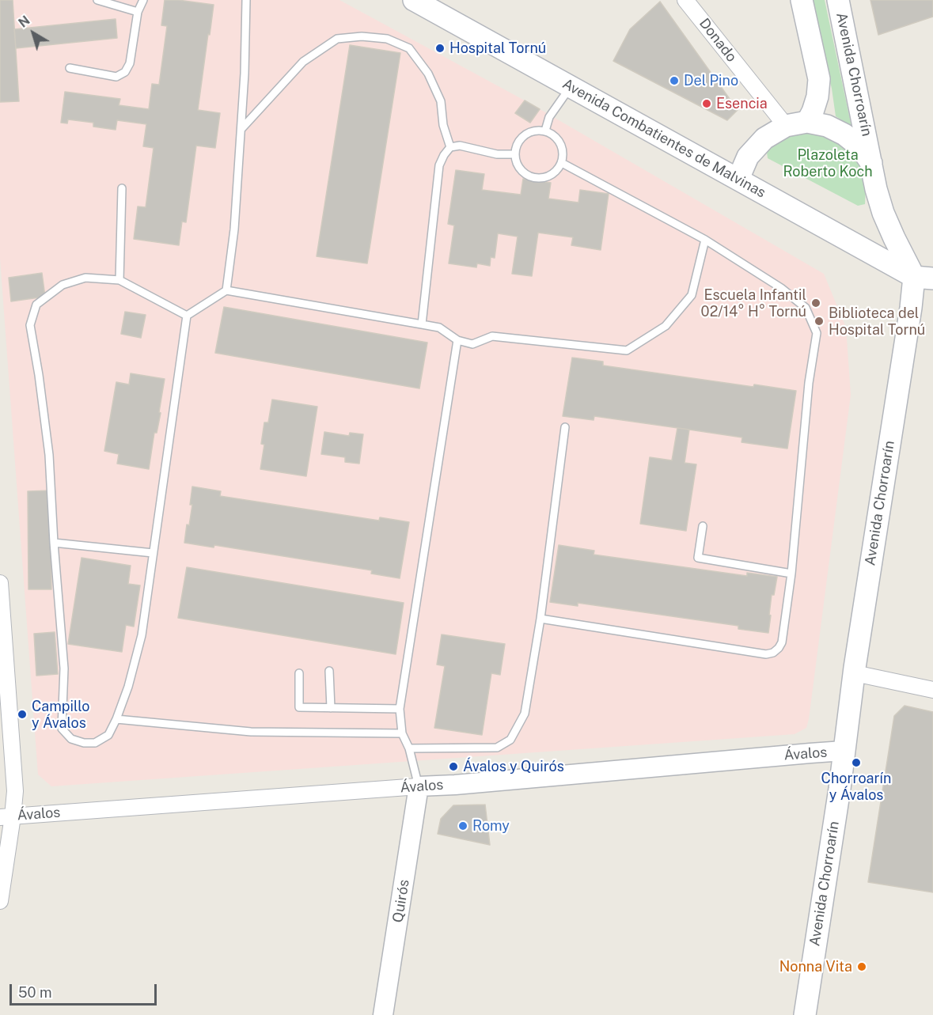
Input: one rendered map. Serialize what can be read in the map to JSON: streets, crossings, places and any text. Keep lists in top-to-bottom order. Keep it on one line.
{"streets":{"main road":["Avenida Chorroarín","Avenida Combatientes de Malvinas"],"street":["Donado","Ávalos","Quirós"]},"crossings":[["Avenida Chorroarín","Avenida Combatientes de Malvinas"],["Avenida Chorroarín","Ávalos"],["Ávalos","Quirós"]],"parks":["Plazoleta Roberto Koch"],"places":["Hospital Tornú","Del Pino","Esencia","Escuela Infantil 02/14° H° Tornú","Biblioteca del Hospital Tornú","Campillo y Ávalos","Chorroarín y Ávalos","Ávalos y Quirós","Romy","Nonna Vita"],"scale_bar":"50 m","north":"top left"}
